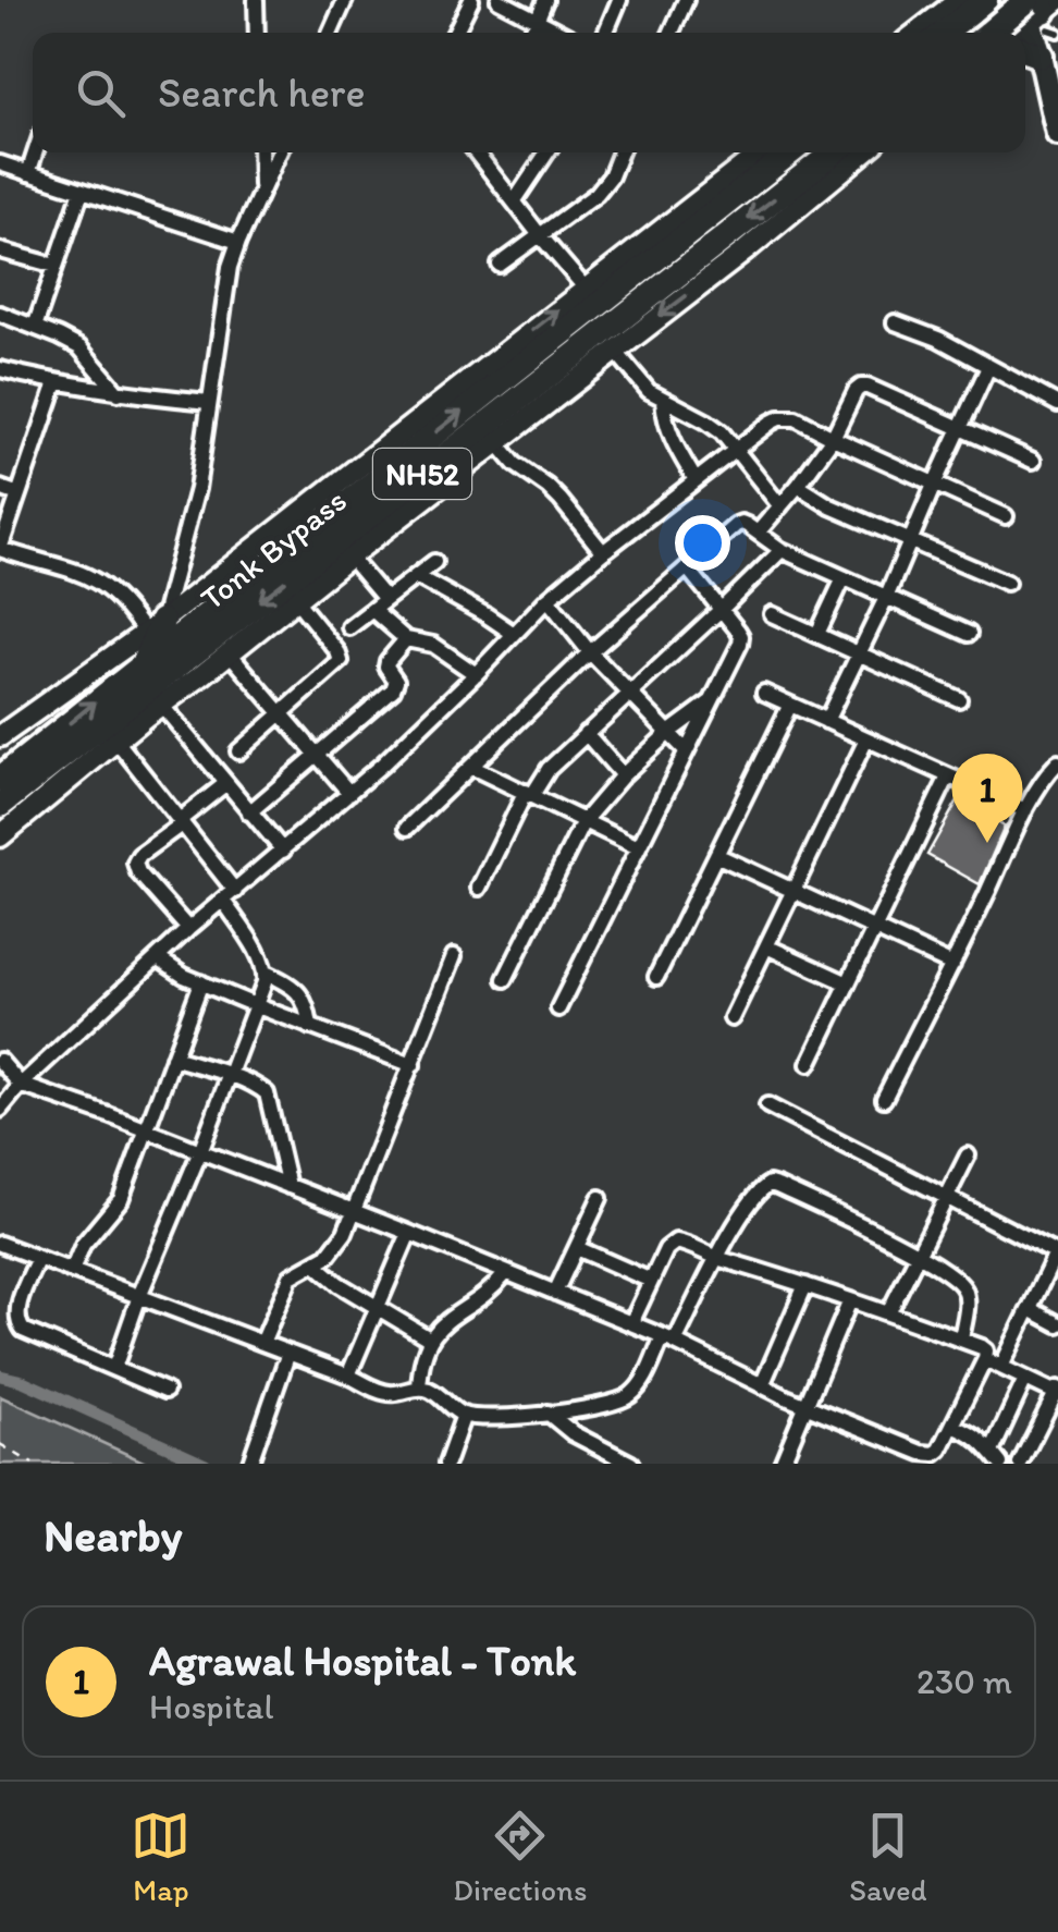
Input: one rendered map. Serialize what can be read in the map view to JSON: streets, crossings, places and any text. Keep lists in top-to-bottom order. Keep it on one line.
{"streets":{"highway":["NH52","Tonk Bypass"]},"crossings":[["NH52","Tonk Bypass"]],"page":{"search":"Search here","pins":"1","heading":"Nearby","list":[{"mark":"1","name":"Agrawal Hospital - Tonk","note":"Hospital","value":"230 m"}],"nav":["Map","Directions","Saved"]}}
